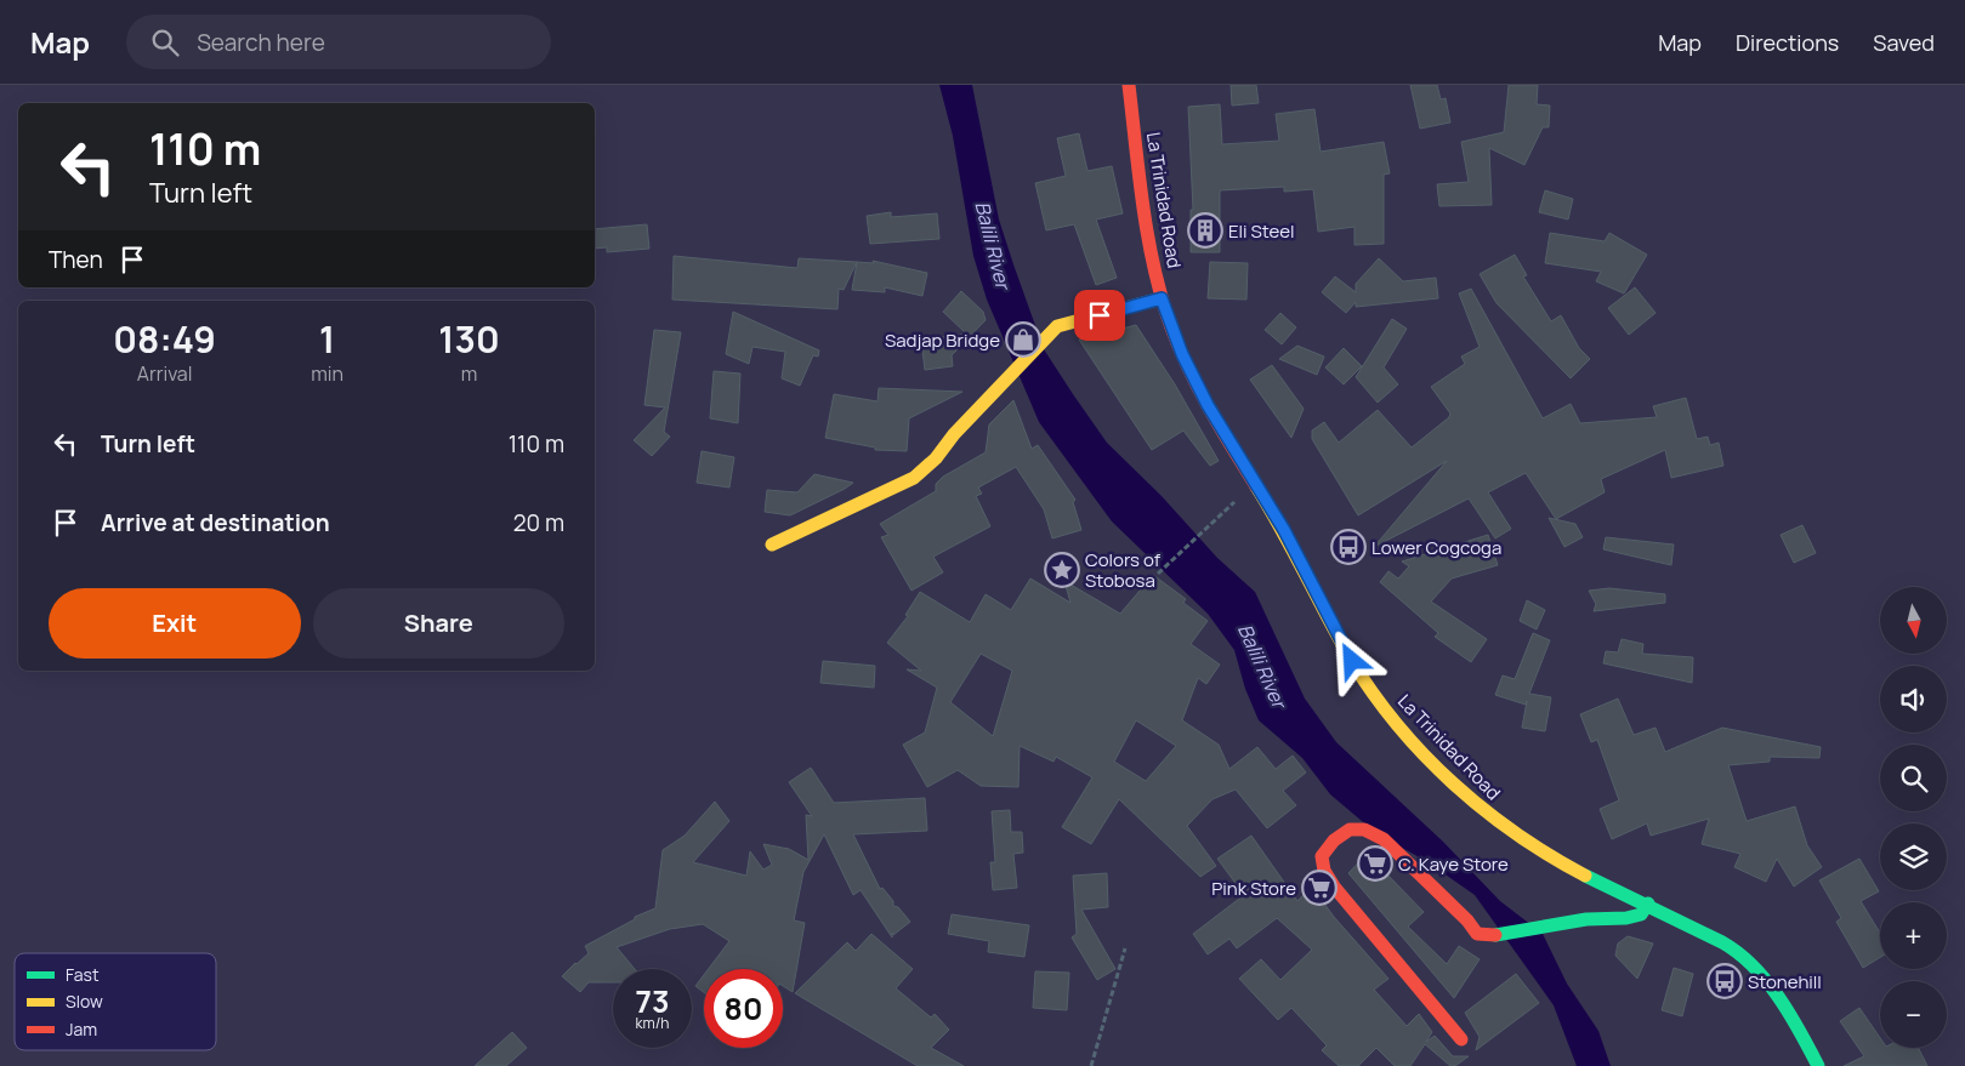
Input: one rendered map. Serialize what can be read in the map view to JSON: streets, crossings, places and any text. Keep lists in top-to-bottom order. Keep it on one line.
{"streets":{"main road":["La Trinidad Road"]},"water":["Balili River"],"places":{"building":["Eli Steel"],"shop":["Sadjap Bridge"],"bus stop":["Lower Cogcoga","Stonehill"],"place":["Colors of Stobosa"],"supermarket":["C. Kaye Store","Pink Store"]},"legend":["Fast","Slow","Jam"],"north":"bottom","page":{"header":"Map","search":"Search here","nav":["Map","Directions","Saved"],"turn":["110 m","Turn left"],"then":"Then","eta":["08:49","Arrival","1","min","130","m"],"list":[{"name":"Turn left","value":"110 m"},{"name":"Arrive at destination","value":"20 m"}],"buttons":["Exit","Share"],"map_buttons":["+","−"],"speed":"73 km/h","limit":"80"}}
